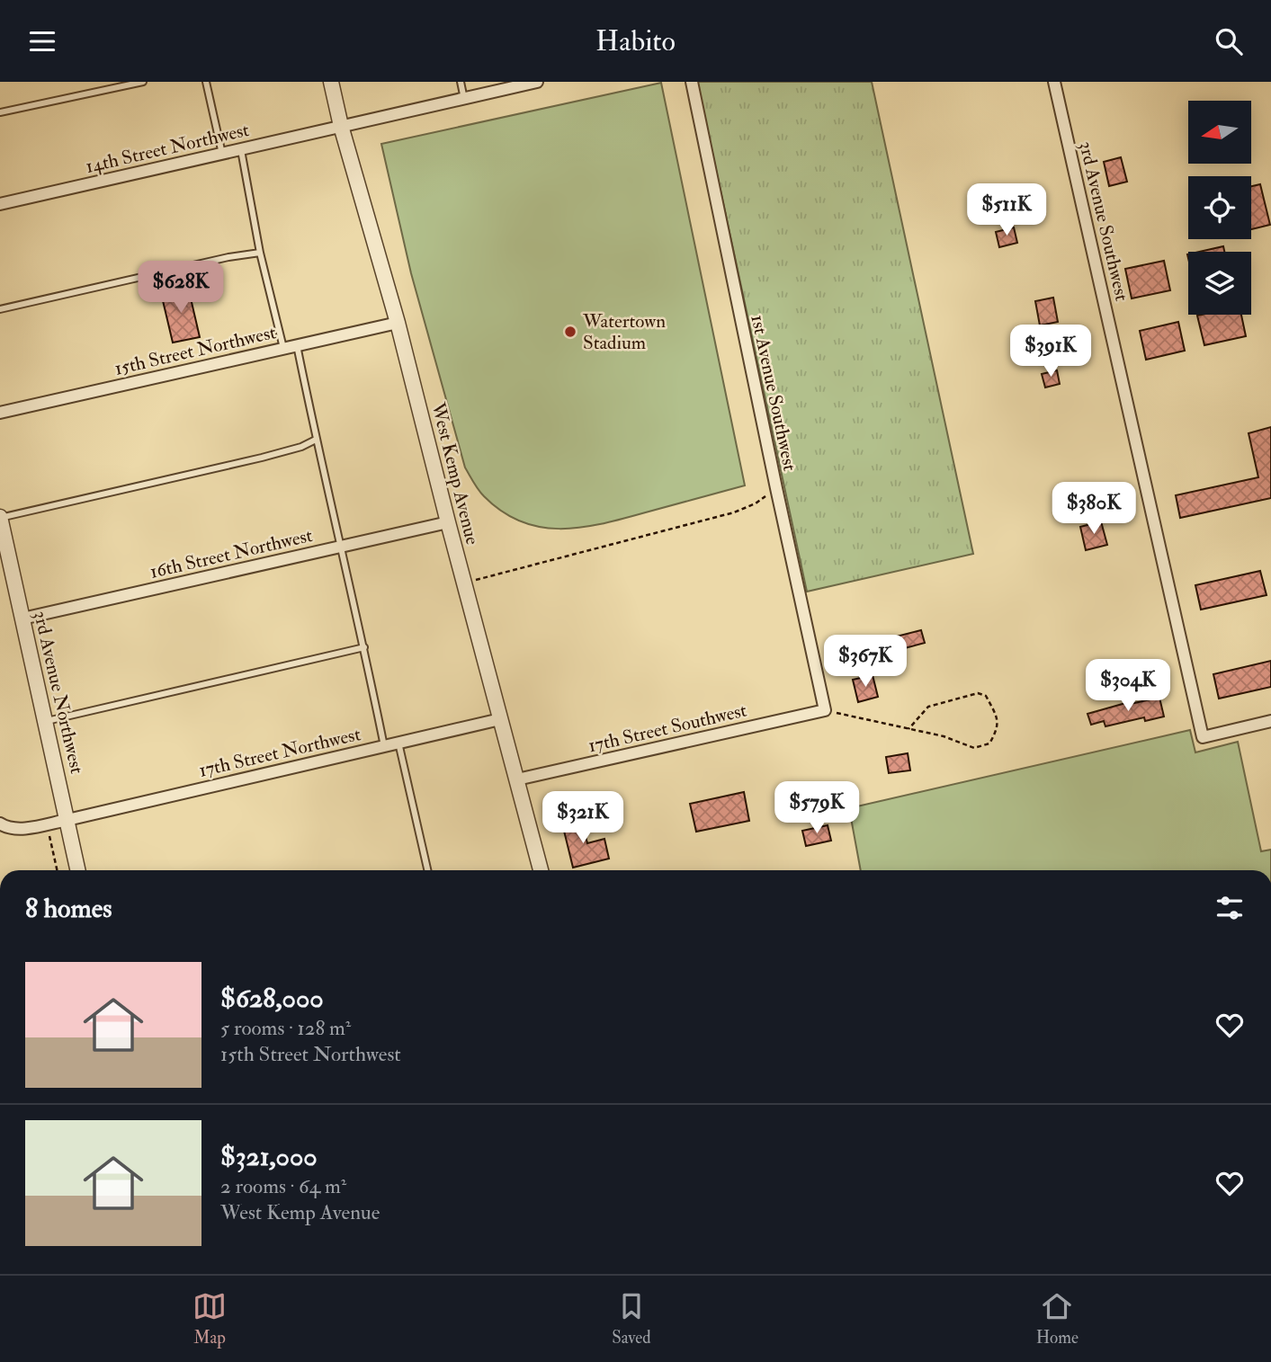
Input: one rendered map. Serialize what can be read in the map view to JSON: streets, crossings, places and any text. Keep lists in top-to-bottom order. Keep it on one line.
{"streets":{"street":["14th Street Northwest","3rd Avenue Southwest","15th Street Northwest","1st Avenue Southwest","West Kemp Avenue","16th Street Northwest","3rd Avenue Northwest","17th Street Southwest","17th Street Northwest"]},"crossings":[["14th Street Northwest","West Kemp Avenue"],["15th Street Northwest","West Kemp Avenue"],["1st Avenue Southwest","17th Street Southwest"],["West Kemp Avenue","16th Street Northwest"],["West Kemp Avenue","17th Street Southwest"],["West Kemp Avenue","17th Street Northwest"],["16th Street Northwest","3rd Avenue Northwest"],["3rd Avenue Northwest","17th Street Northwest"]],"places":["Watertown Stadium"],"north":"left","page":{"header":"Habito","price":["$511K","$628K","$391K","$380K","$367K","$304K","$579K","$321K"],"heading":"8 homes","list":[{"name":"$628,000","note":"5 rooms · 128 m² · 15th Street Northwest"},{"name":"$321,000","note":"2 rooms · 64 m² · West Kemp Avenue"}],"tabs":["Map","Saved","Home"]}}
